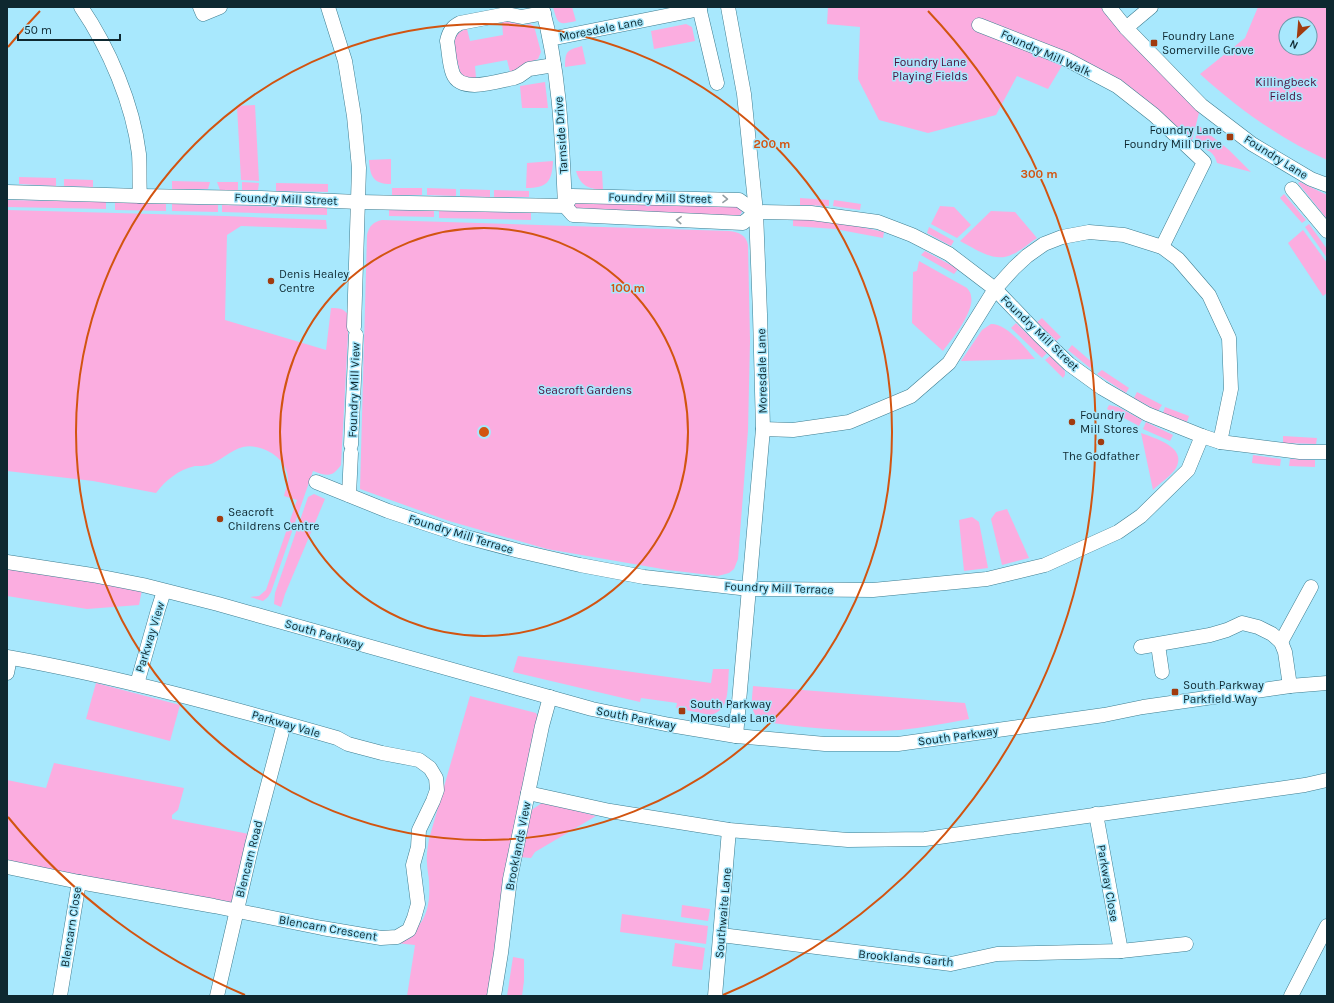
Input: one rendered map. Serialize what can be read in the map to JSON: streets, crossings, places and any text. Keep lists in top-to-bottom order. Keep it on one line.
{"streets":{"street":["Moresdale Lane","Foundry Mill Walk","Tarnside Drive","Foundry Lane","Foundry Mill Street","Foundry Mill View","Foundry Mill Terrace","South Parkway","Parkway View","Parkway Vale","Brooklands View","Blencarn Road","Parkway Close","Southwaite Lane","Blencarn Close","Blencarn Crescent","Brooklands Garth"]},"crossings":[["Moresdale Lane","Tarnside Drive"],["Moresdale Lane","Foundry Mill Street"],["Moresdale Lane","Foundry Mill Terrace"],["Moresdale Lane","South Parkway"],["Tarnside Drive","Foundry Mill Street"],["Foundry Mill Street","Foundry Mill View"],["Foundry Mill Street","Foundry Mill Terrace"],["Foundry Mill View","Foundry Mill Terrace"],["South Parkway","Parkway View"],["South Parkway","Brooklands View"],["Parkway View","Parkway Vale"],["Parkway Vale","Blencarn Road"],["Parkway Vale","Blencarn Crescent"],["Blencarn Road","Blencarn Crescent"],["Parkway Close","Brooklands Garth"],["Southwaite Lane","Brooklands Garth"],["Blencarn Close","Blencarn Crescent"]],"parks":["Foundry Lane Playing Fields","Killingbeck Fields","Seacroft Gardens"],"places":{"transit":["Foundry Lane Somerville Grove","Foundry Lane Foundry Mill Drive","South Parkway Parkfield Way","South Parkway Moresdale Lane"],"other":["Denis Healey Centre","Foundry Mill Stores","The Godfather","Seacroft Childrens Centre"]},"scale_bar":"50 m","north":"bottom left","rings":["200 m","300 m","100 m"]}
